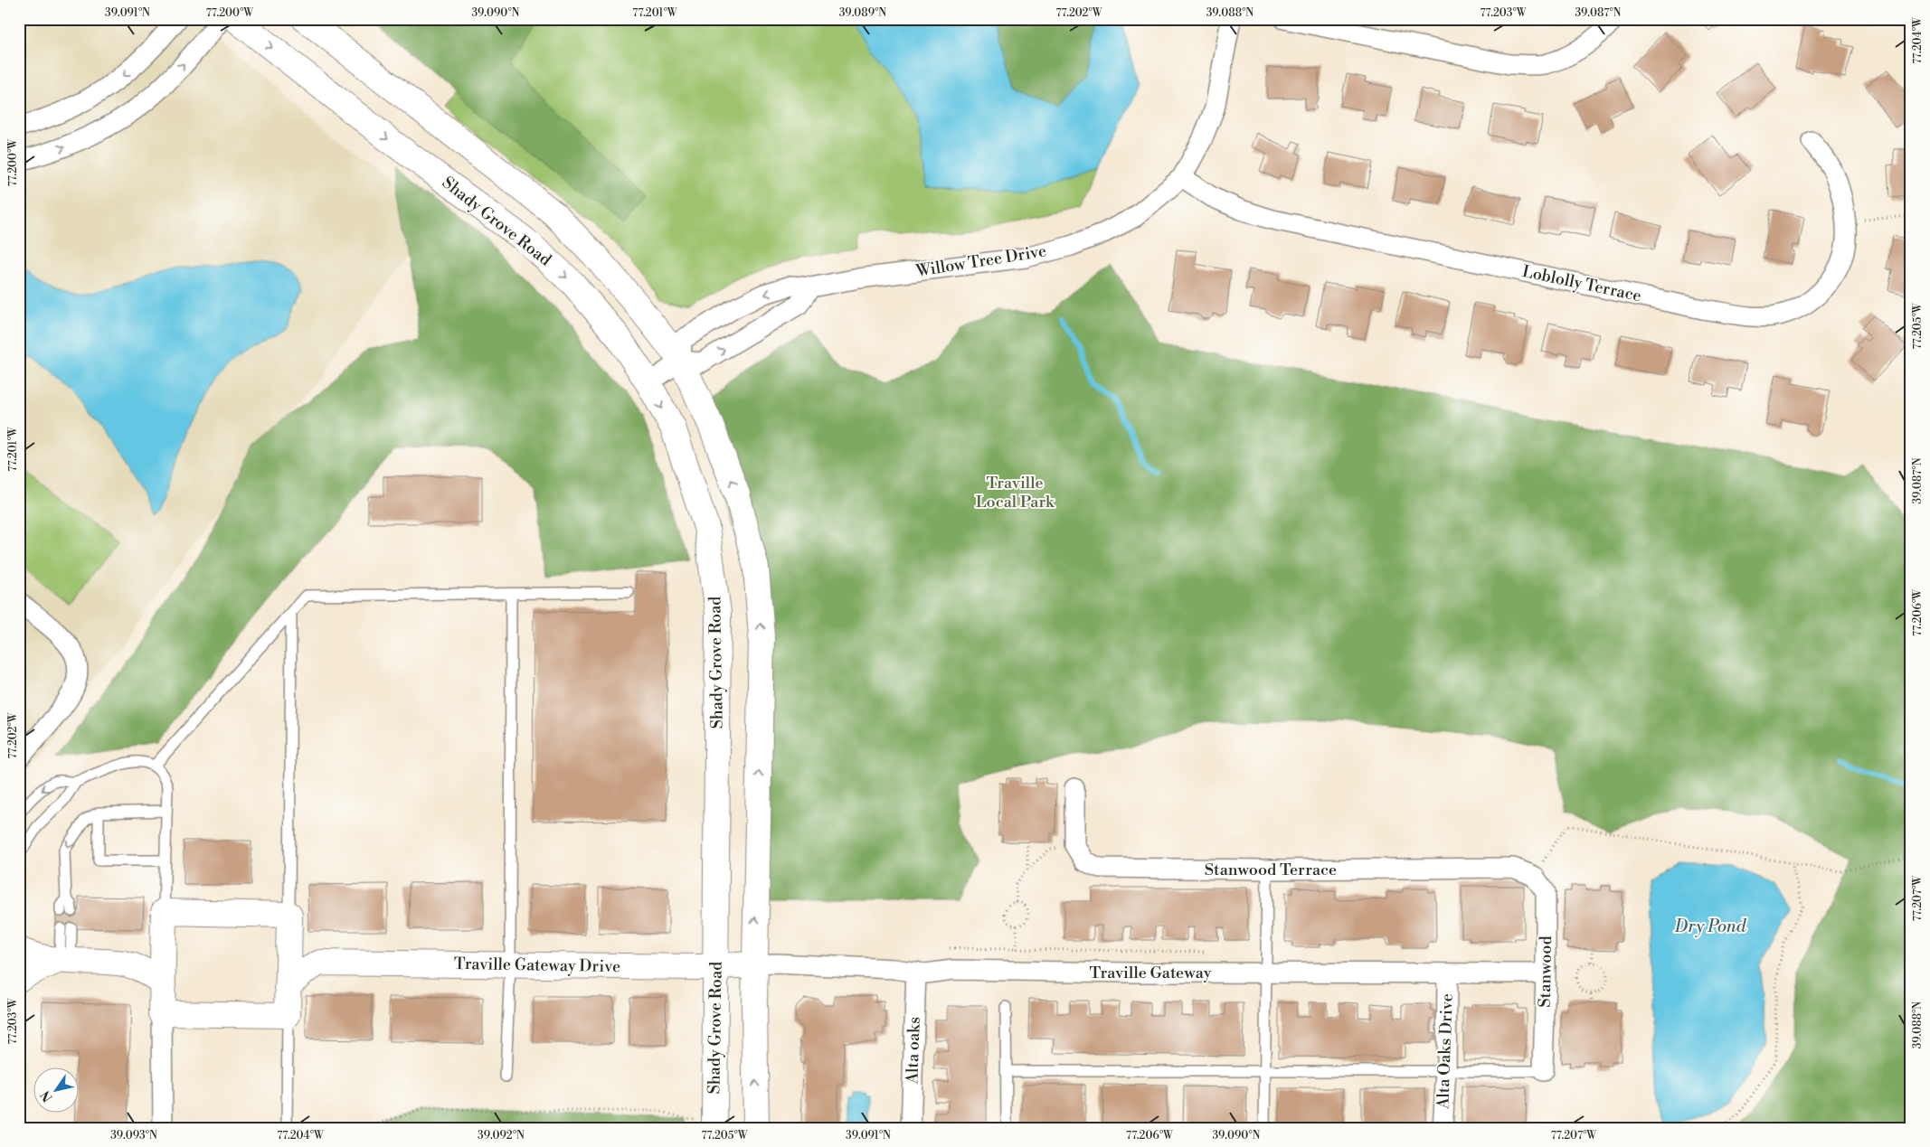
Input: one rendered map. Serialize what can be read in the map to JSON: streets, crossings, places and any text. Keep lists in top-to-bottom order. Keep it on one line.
{"streets":{"main road":["Shady Grove Road","Traville Gateway Drive"],"street":["Willow Tree Drive","Loblolly Terrace","Stanwood Terrace","Stanwood","Traville Gateway","Alta oaks","Alta Oaks Drive"]},"crossings":[["Shady Grove Road","Traville Gateway Drive"],["Willow Tree Drive","Loblolly Terrace"],["Stanwood Terrace","Stanwood"],["Traville Gateway Drive","Traville Gateway"],["Stanwood","Traville Gateway"],["Traville Gateway","Alta oaks"],["Traville Gateway","Alta Oaks Drive"]],"water":["Dry Pond"],"parks":["Traville Local Park"],"north":"bottom left","coordinates":["39.091°N","77.200°W","39.090°N","77.201°W","39.089°N","77.202°W","39.088°N","77.203°W","39.087°N","77.204°W","77.205°W","77.206°W","77.207°W","39.093°N","39.092°N"]}
